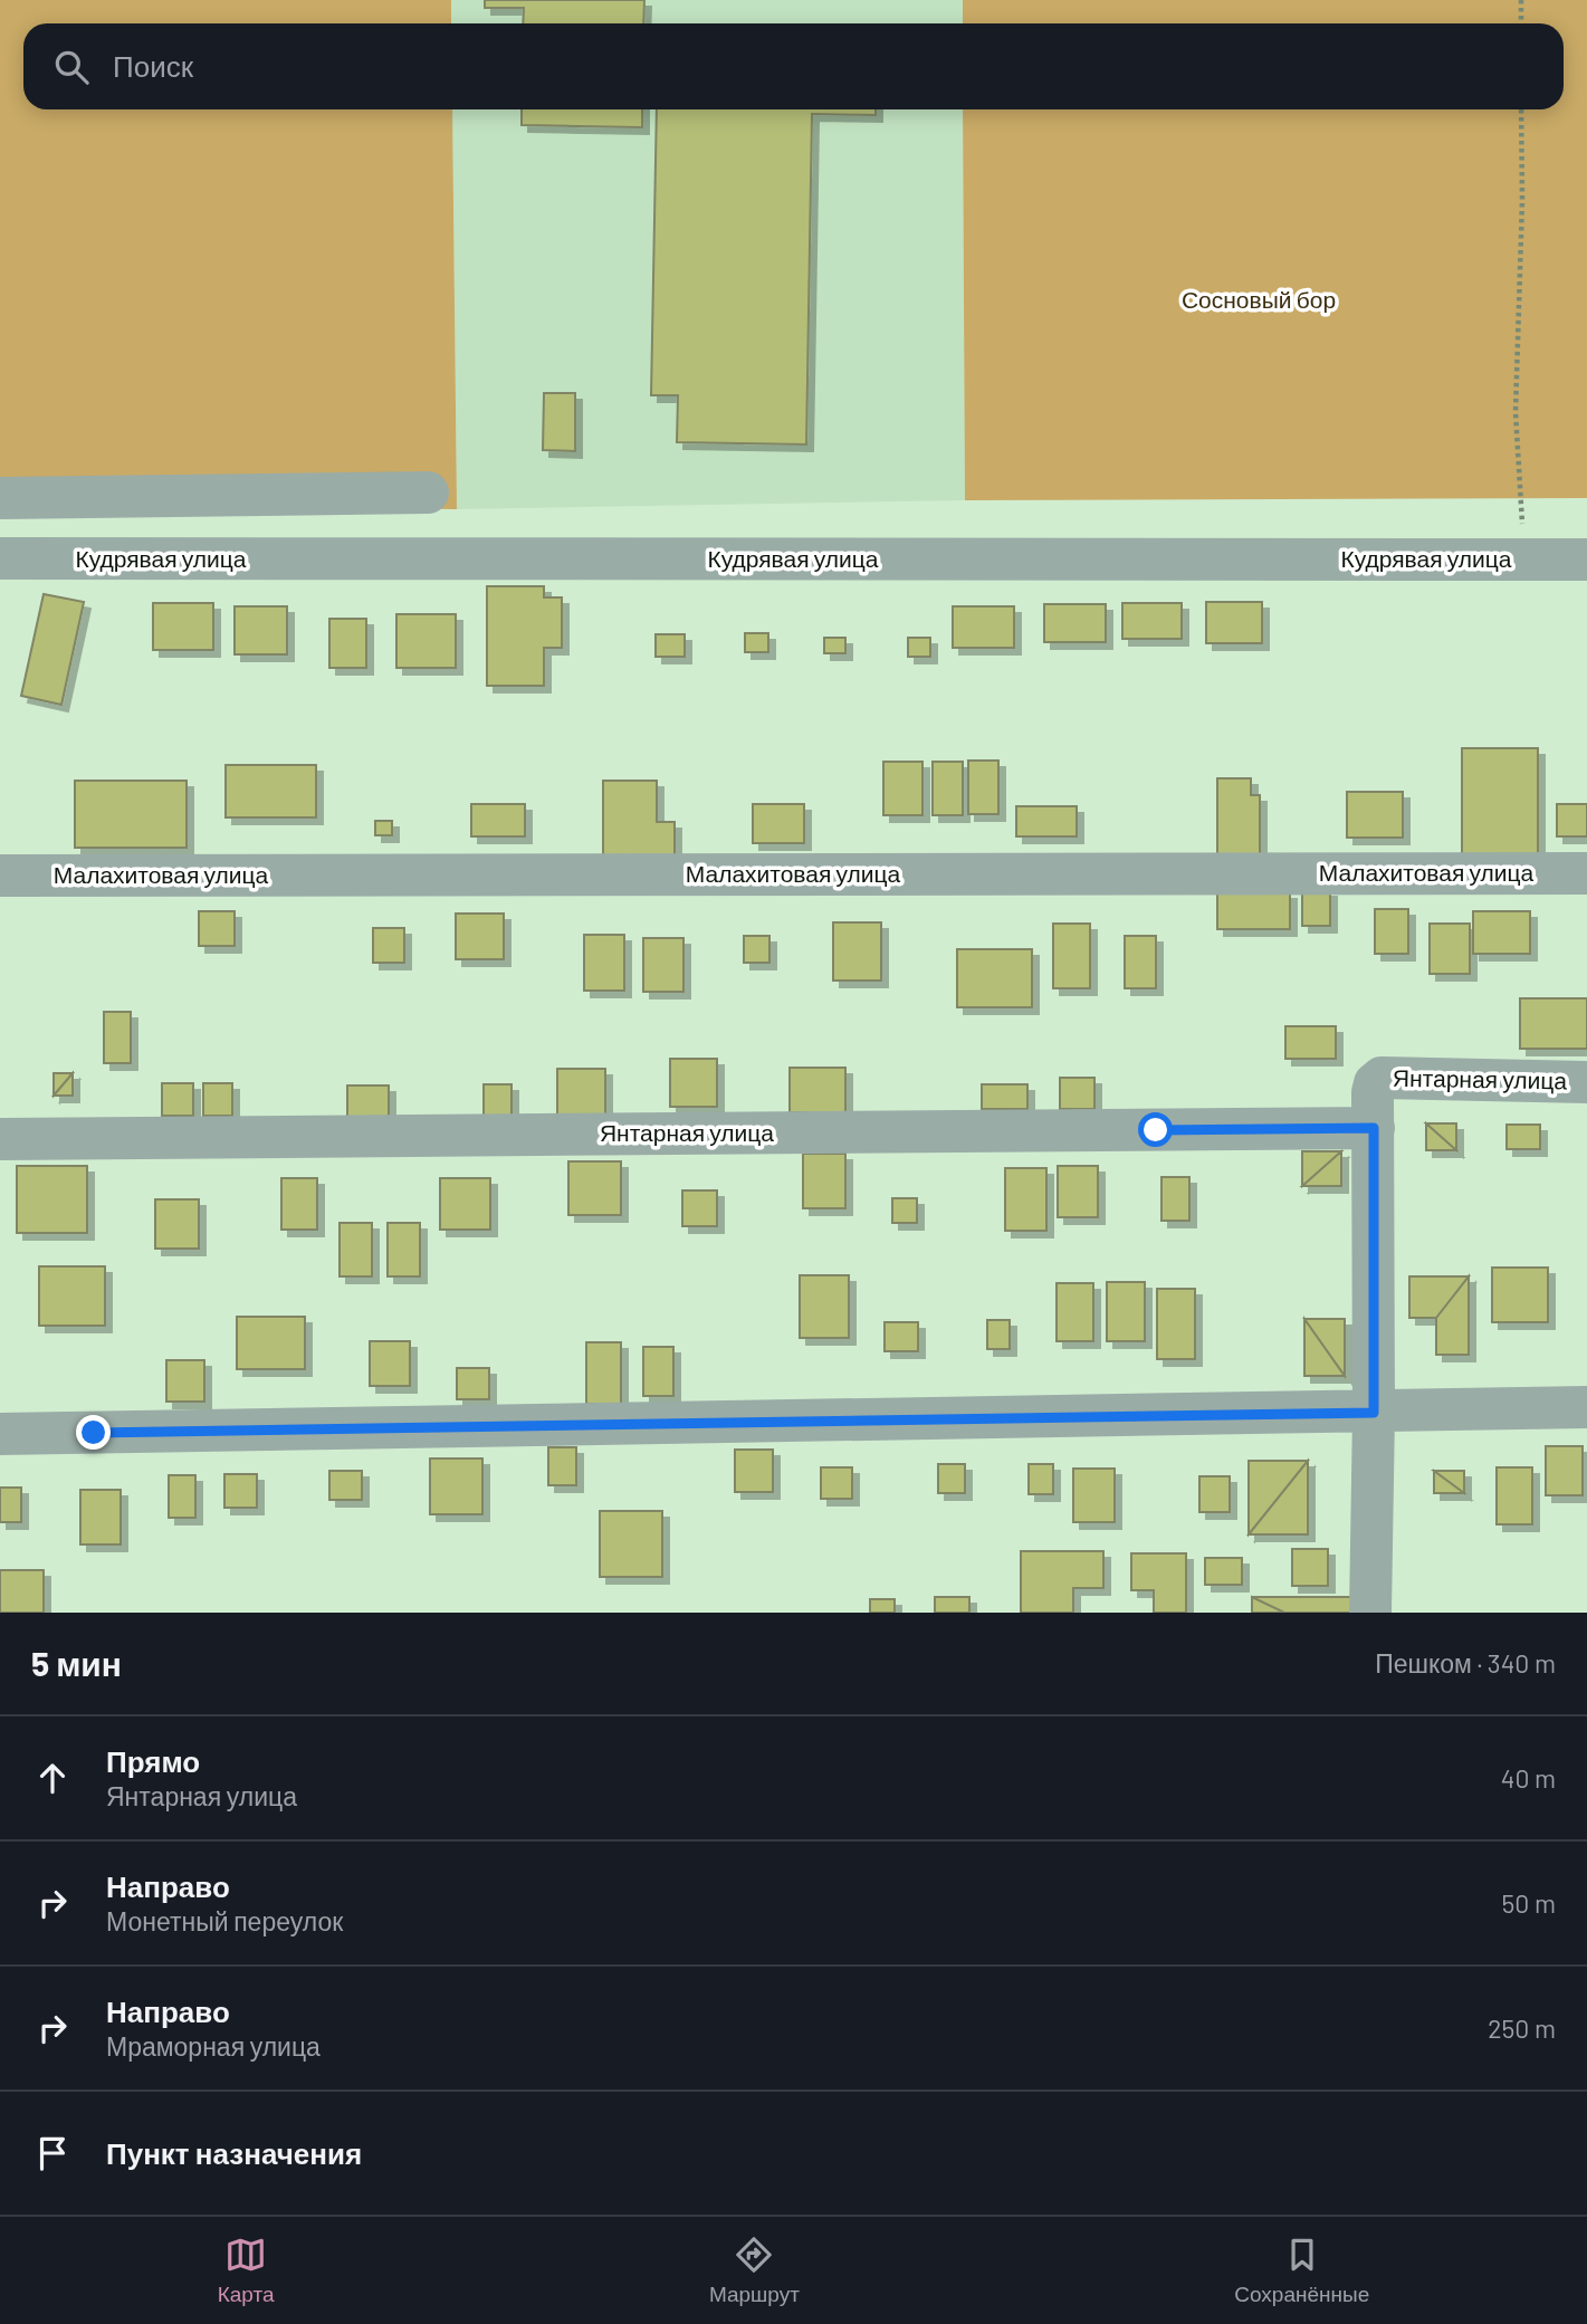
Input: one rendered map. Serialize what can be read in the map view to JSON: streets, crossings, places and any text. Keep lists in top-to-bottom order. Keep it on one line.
{"streets":{"street":["Кудрявая улица","Малахитовая улица","Янтарная улица"]},"parks":["Сосновый бор"],"page":{"search":"Поиск","heading":["5 мин","Пешком · 340 m"],"list":[["Прямо","Янтарная улица","40 m"],["Направо","Монетный переулок","50 m"],["Направо","Мраморная улица","250 m"],"Пункт назначения"],"nav":["Карта","Маршрут","Сохранённые"]}}
